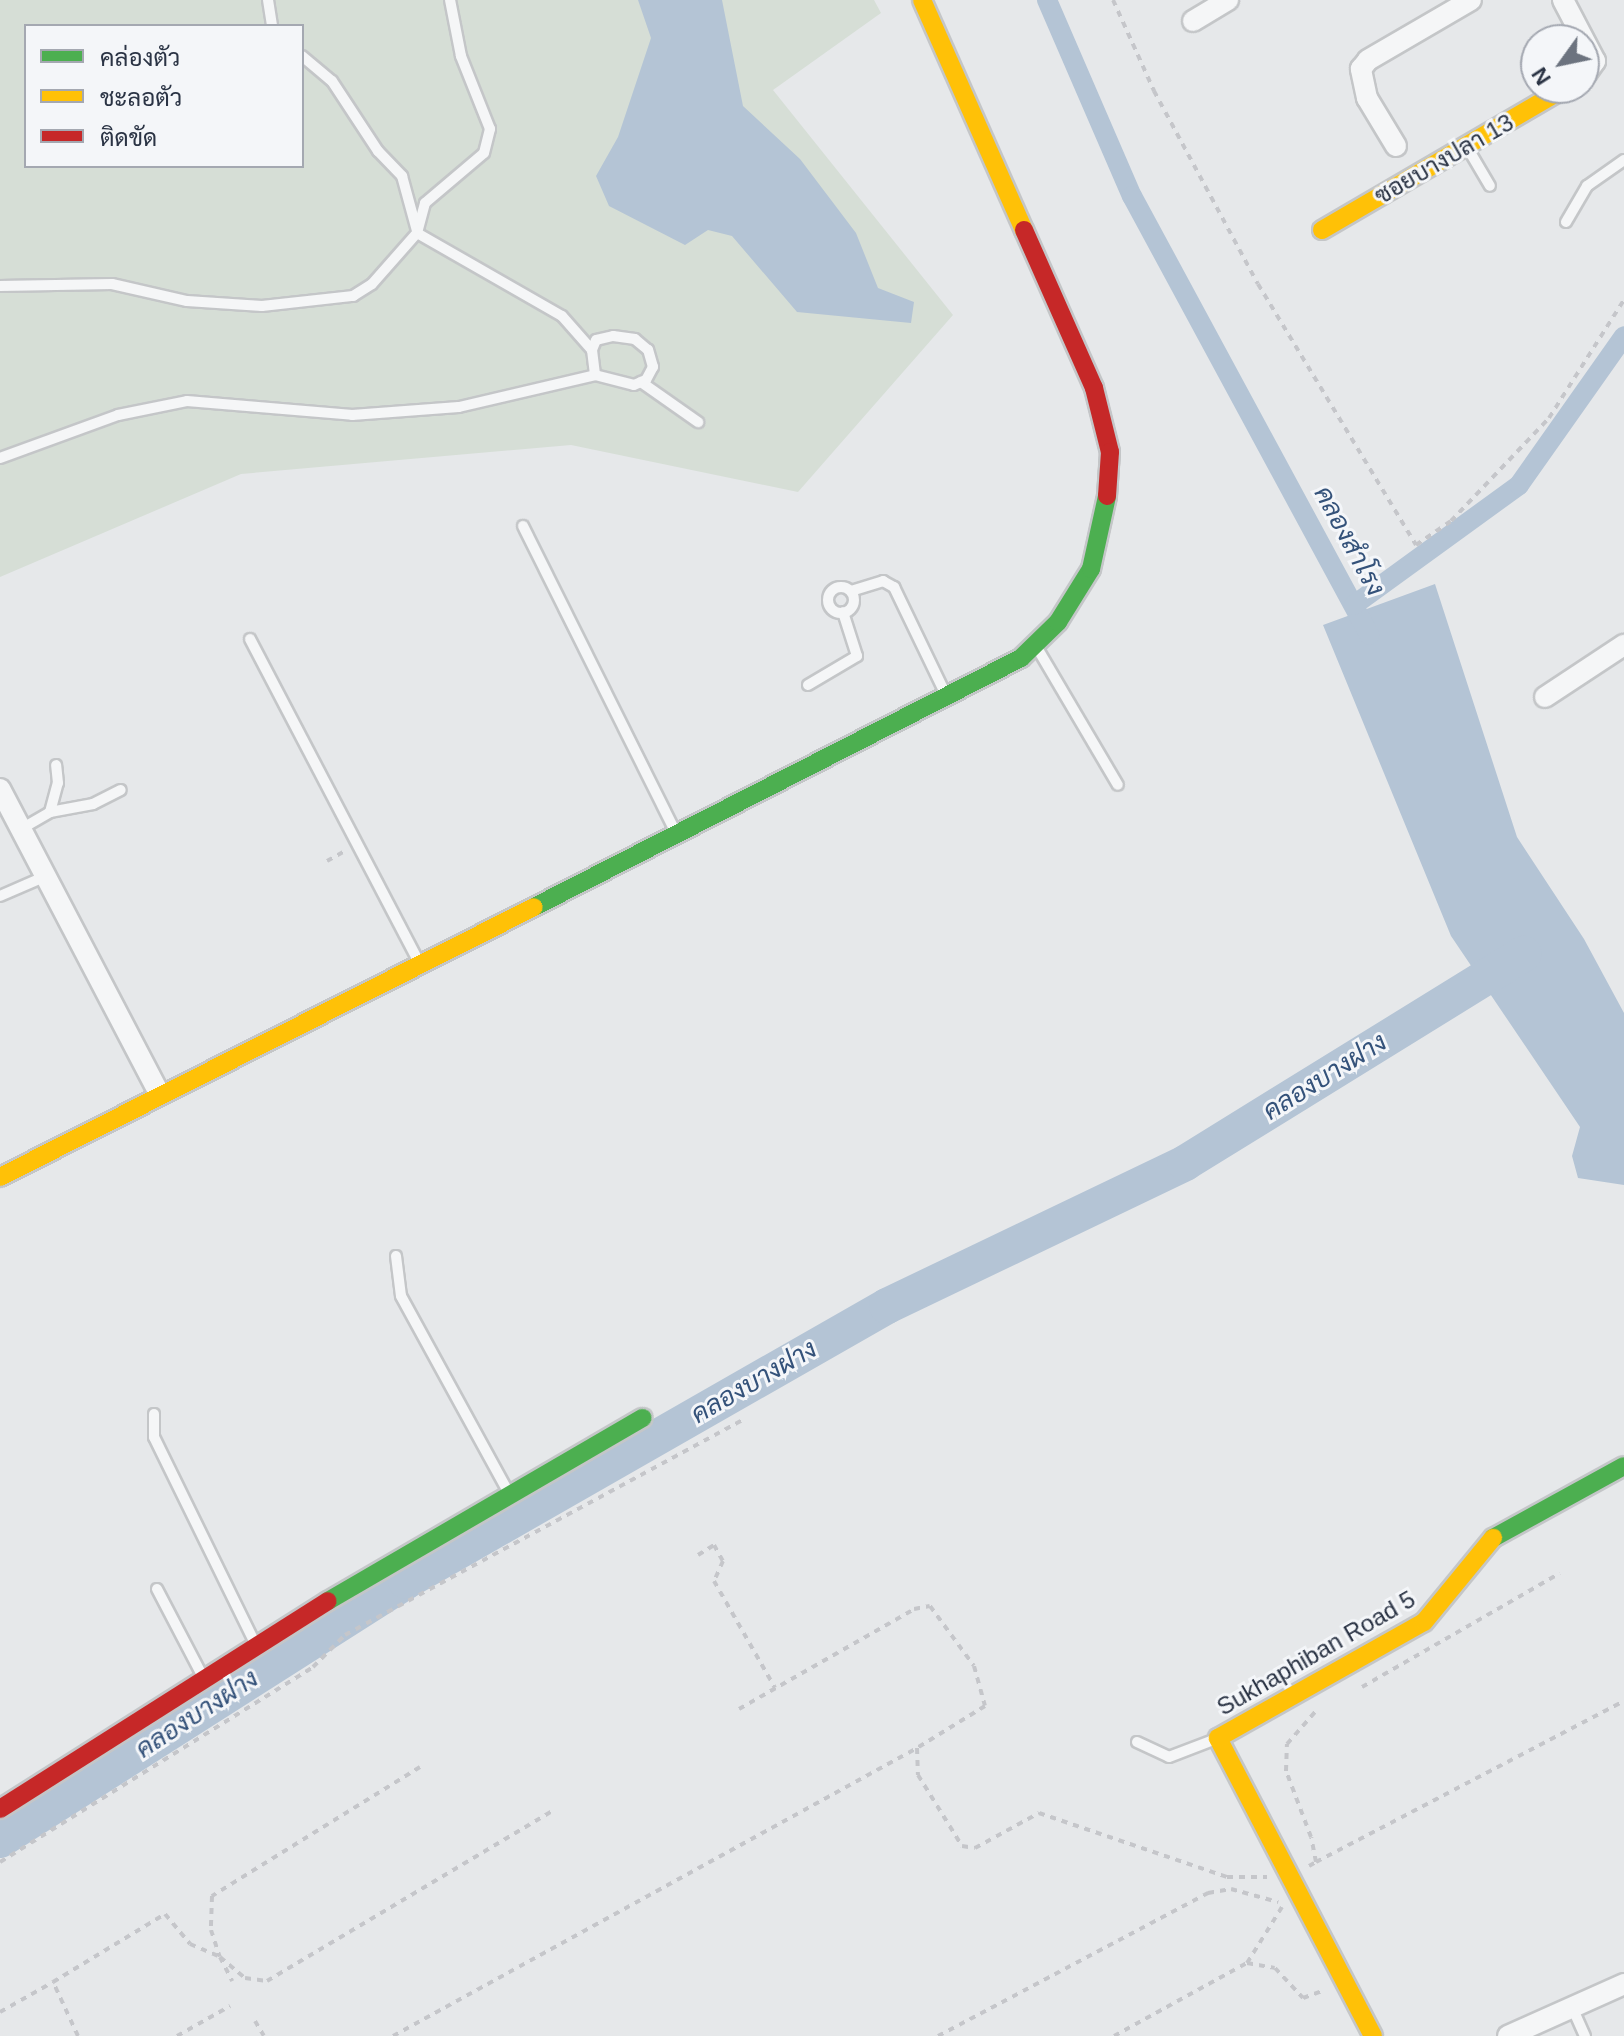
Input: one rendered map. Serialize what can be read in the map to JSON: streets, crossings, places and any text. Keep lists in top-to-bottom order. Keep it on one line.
{"streets":{"street":["ซอยบางปลา 13","Sukhaphiban Road 5"]},"water":["คลองสำโรง","คลองบางฝาง"],"legend":["คล่องตัว","ชะลอตัว","ติดขัด"],"north":"bottom left"}
